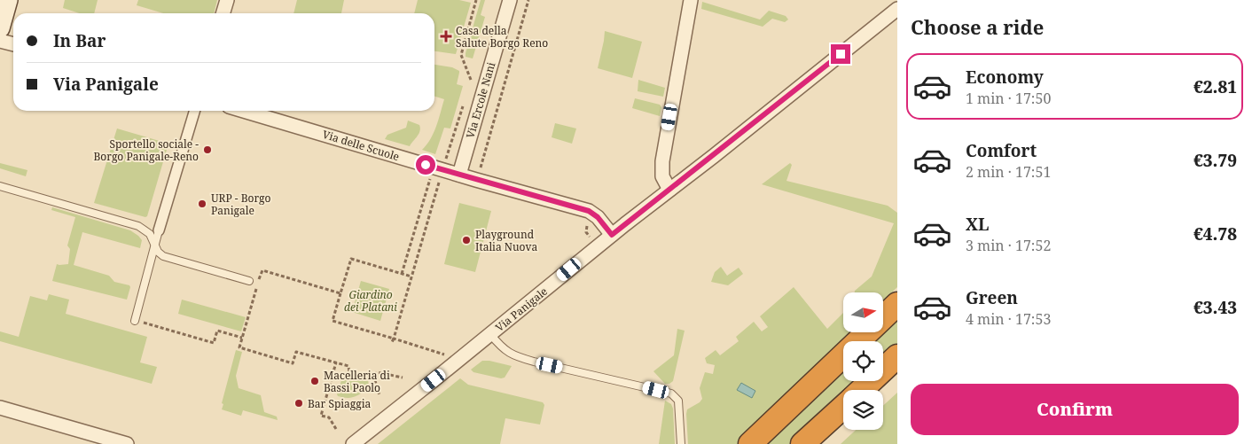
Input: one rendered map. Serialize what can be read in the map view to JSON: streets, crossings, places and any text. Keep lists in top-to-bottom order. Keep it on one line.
{"streets":{"street":["Via Ercole Nani","Via delle Scuole","Via Panigale"]},"crossings":[["Via Ercole Nani","Via delle Scuole"],["Via delle Scuole","Via Panigale"]],"parks":["Giardino dei Platani"],"places":{"health":["Casa della Salute Borgo Reno"],"other":["Sportello sociale - Borgo Panigale-Reno","URP - Borgo Panigale","Playground Italia Nuova","Macelleria di Bassi Paolo","Bar Spiaggia"]},"north":"right","page":{"heading":"Choose a ride","banner":["In Bar","Via Panigale"],"list":[{"name":"Economy","note":"1 min · 17:50","value":"€2.81"},{"name":"Comfort","note":"2 min · 17:51","value":"€3.79"},{"name":"XL","note":"3 min · 17:52","value":"€4.78"},{"name":"Green","note":"4 min · 17:53","value":"€3.43"}],"buttons":"Confirm"}}
